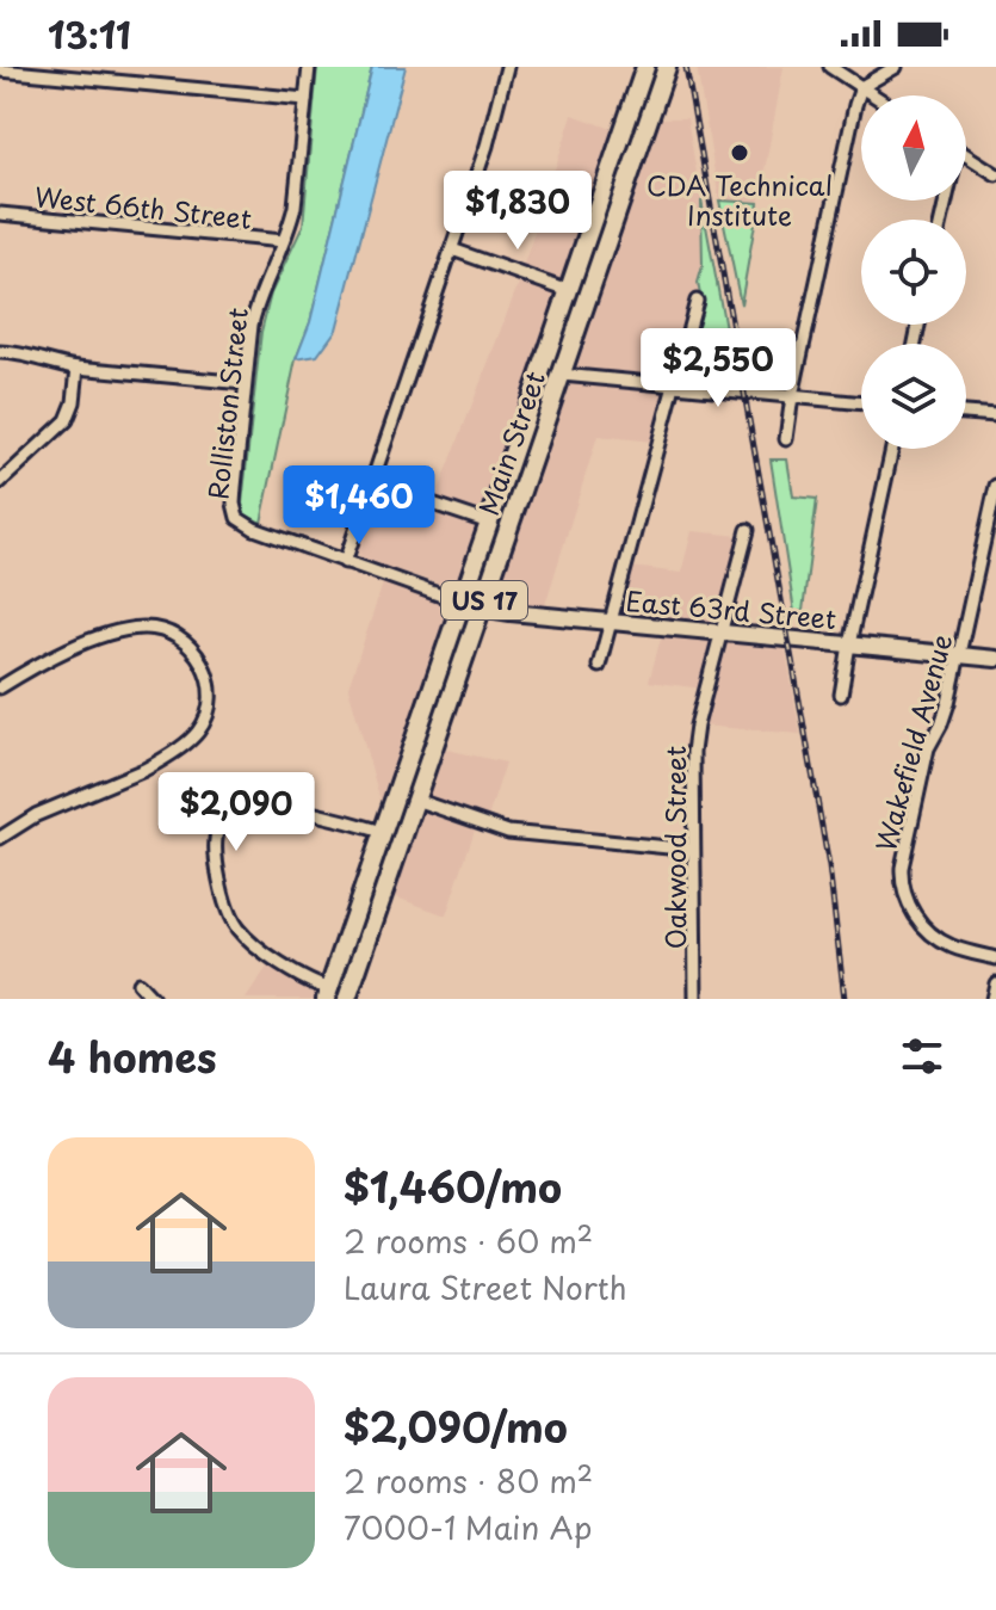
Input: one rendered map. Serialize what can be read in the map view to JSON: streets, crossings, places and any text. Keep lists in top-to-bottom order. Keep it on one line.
{"streets":{"main road":["Main Street","US 17"],"street":["West 66th Street","Rolliston Street","East 63rd Street","Wakefield Avenue","Oakwood Street"]},"crossings":[["West 66th Street","Rolliston Street"],["Main Street","East 63rd Street"],["East 63rd Street","Wakefield Avenue"],["East 63rd Street","Oakwood Street"]],"places":["CDA Technical Institute"],"north":"top","page":{"status":"13:11","price":["$1,830","$2,550","$1,460","$2,090"],"heading":"4 homes","list":[{"name":"$1,460/mo","note":"2 rooms · 60 m² · Laura Street North"},{"name":"$2,090/mo","note":"2 rooms · 80 m² · 7000-1 Main Ap"}]}}
